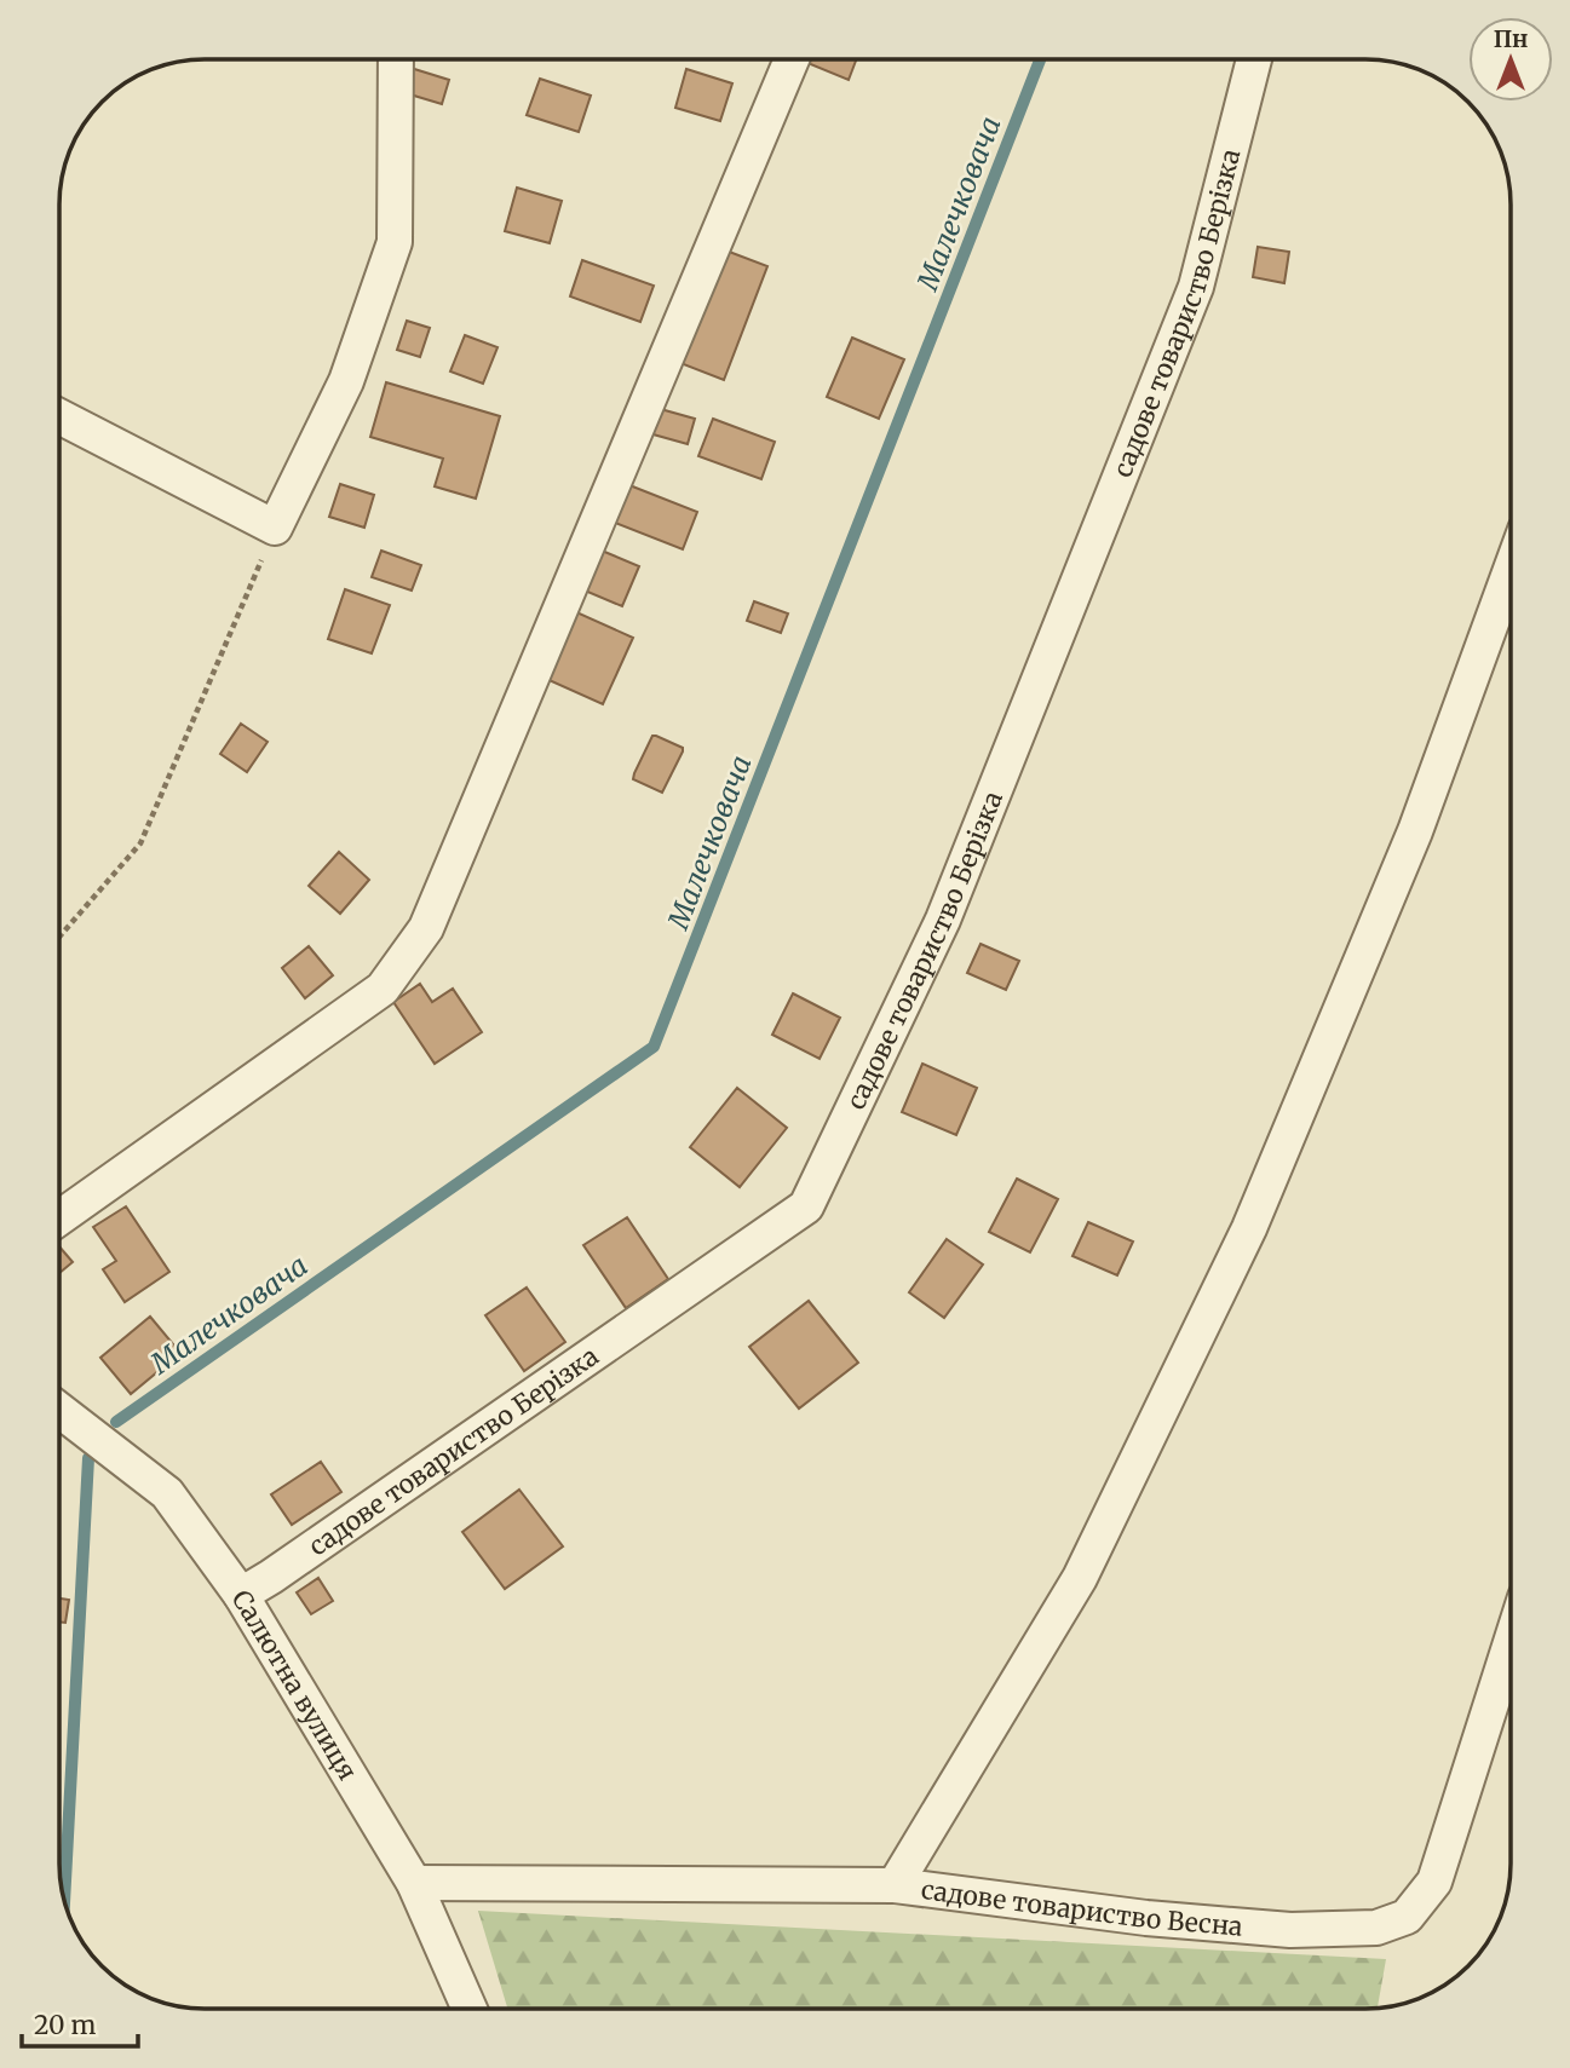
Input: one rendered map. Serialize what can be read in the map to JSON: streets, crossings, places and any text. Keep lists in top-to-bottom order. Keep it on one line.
{"streets":{"street":["садове товариство Берізка","Салютна вулиця","садове товариство Весна"]},"crossings":[["садове товариство Берізка","Салютна вулиця"],["Салютна вулиця","садове товариство Весна"]],"water":["Малечковача"],"scale_bar":"20 m","north":"top"}
